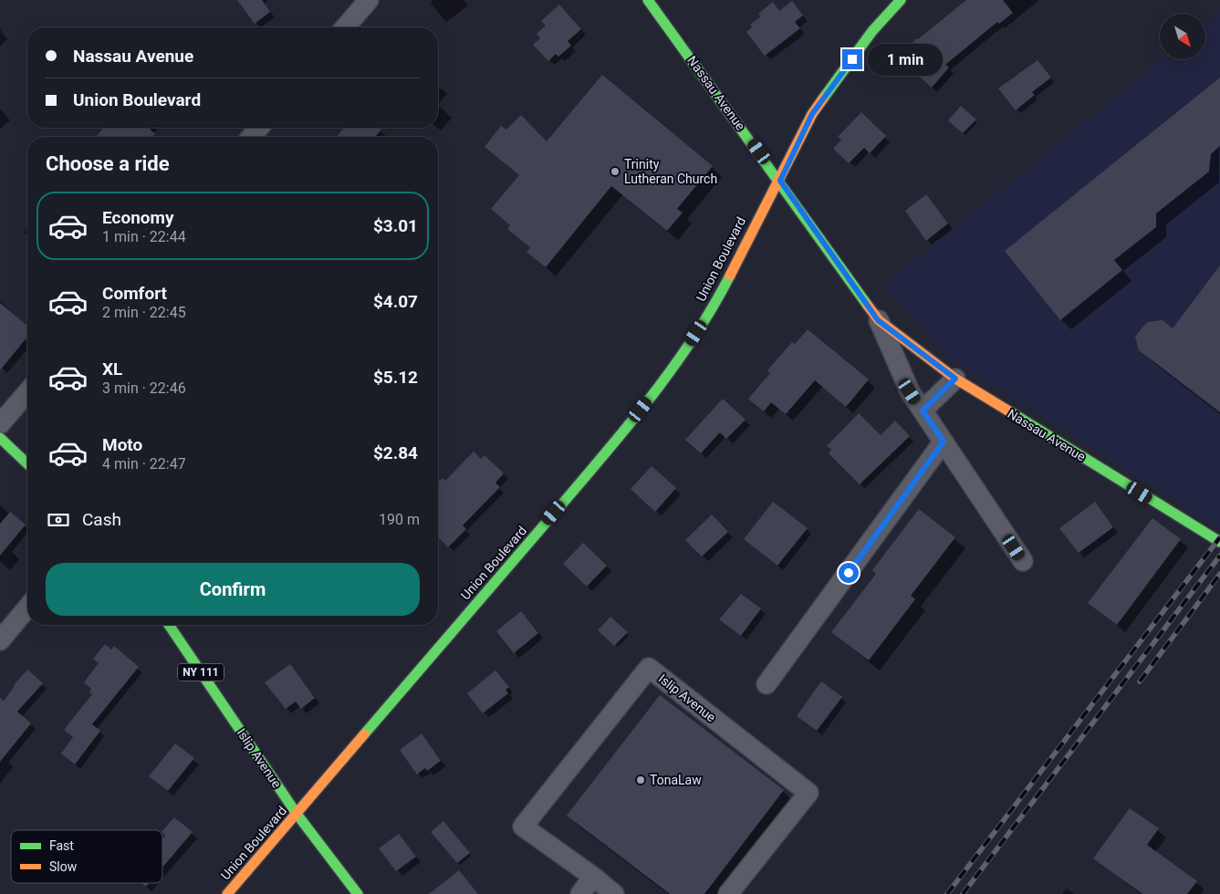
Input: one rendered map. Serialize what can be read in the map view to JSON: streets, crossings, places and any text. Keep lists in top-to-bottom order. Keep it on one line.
{"streets":{"main road":["Nassau Avenue","Union Boulevard","NY 111","Islip Avenue"]},"crossings":[["Nassau Avenue","Union Boulevard"],["Union Boulevard","Islip Avenue"]],"places":["Trinity Lutheran Church","TonaLaw"],"legend":["Fast","Slow"],"north":"bottom right","page":{"banner":["Nassau Avenue","Union Boulevard"],"bubble":"1 min","heading":"Choose a ride","list":[{"name":"Economy","note":"1 min · 22:44","value":"$3.01"},{"name":"Comfort","note":"2 min · 22:45","value":"$4.07"},{"name":"XL","note":"3 min · 22:46","value":"$5.12"},{"name":"Moto","note":"4 min · 22:47","value":"$2.84"}],"pay":["Cash","190 m"],"buttons":"Confirm"}}
